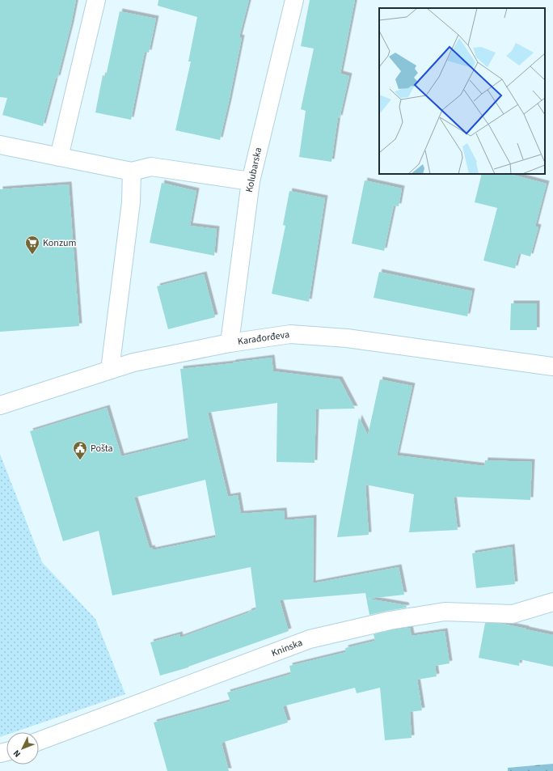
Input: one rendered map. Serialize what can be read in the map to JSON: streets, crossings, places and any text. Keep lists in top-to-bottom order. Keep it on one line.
{"streets":{"street":["Kolubarska","Karađorđeva","Kninska"]},"crossings":[["Kolubarska","Karađorđeva"]],"places":{"supermarket":["Konzum"],"public building":["Pošta"]},"north":"bottom left"}
